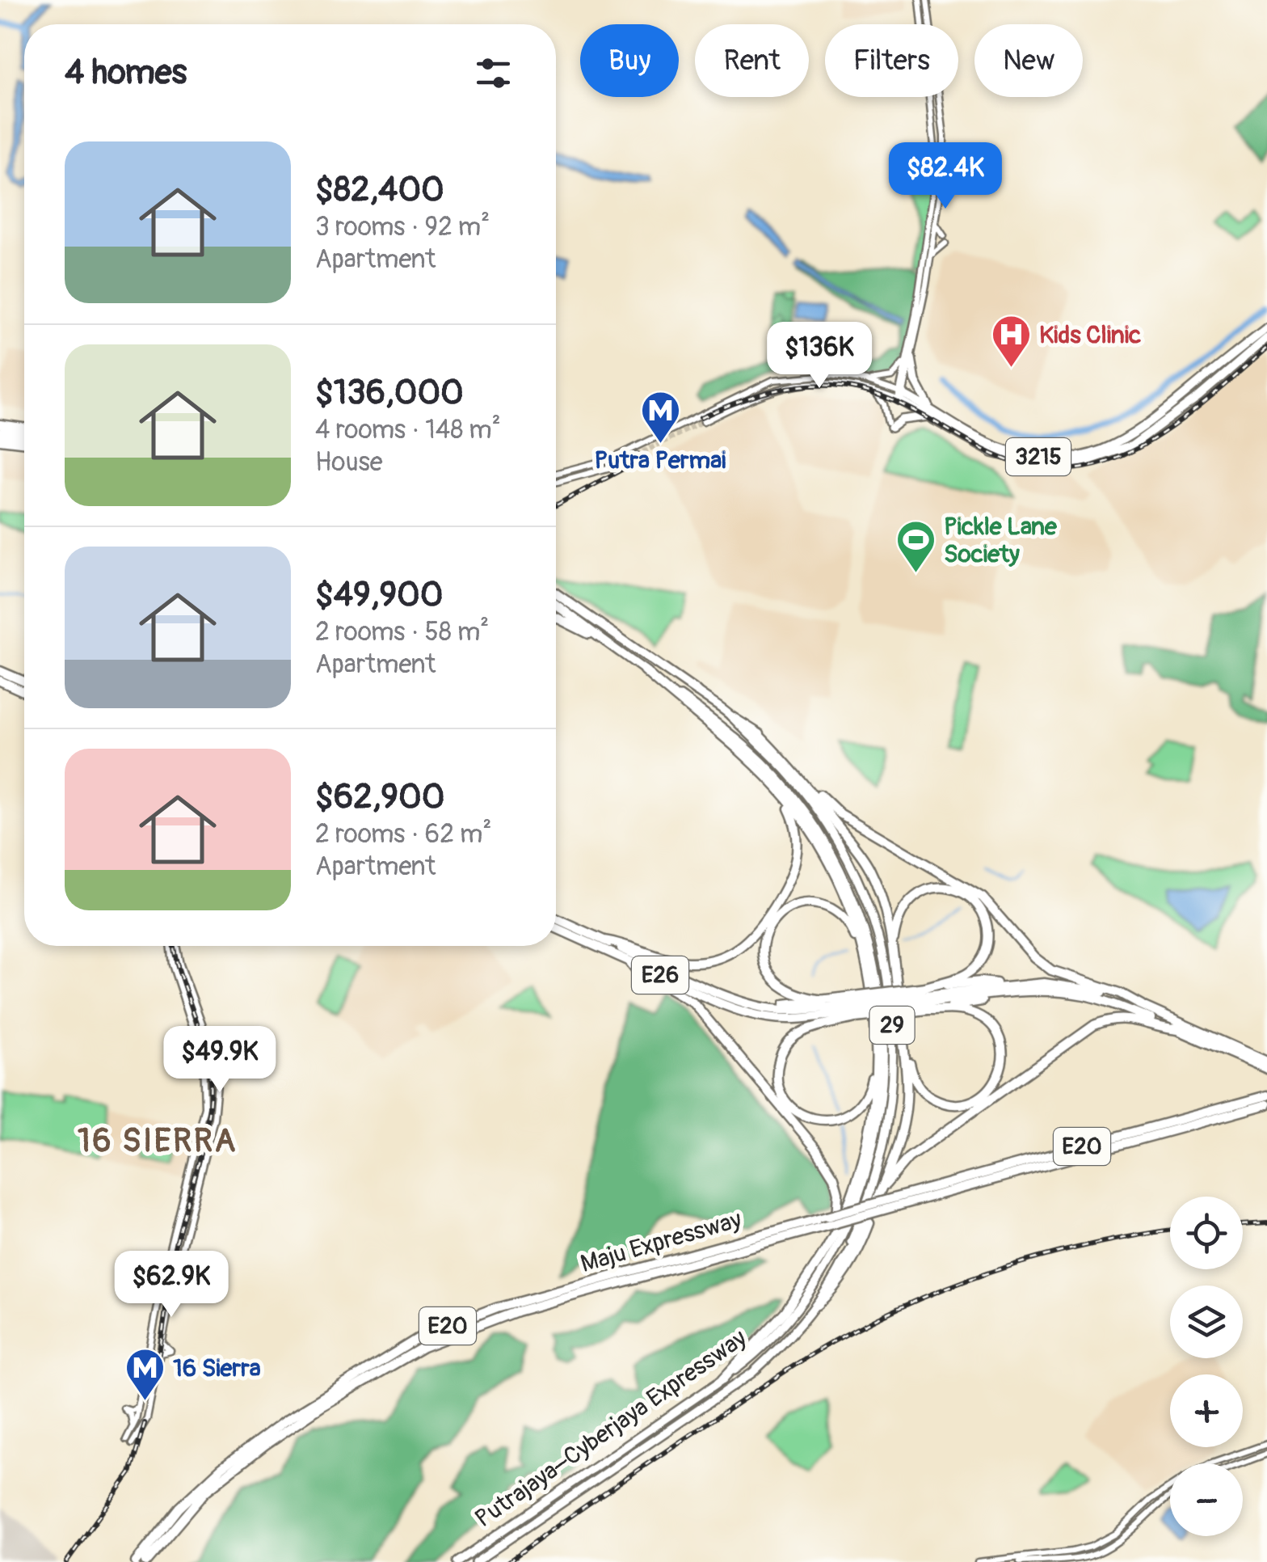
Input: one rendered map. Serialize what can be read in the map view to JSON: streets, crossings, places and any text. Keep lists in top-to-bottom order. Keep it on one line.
{"streets":{"highway":["E26","E20","Maju Expressway"],"main road":["3215","29","Putrajaya–Cyberjaya Expressway"]},"districts":["16 SIERRA"],"places":{"hospital":["Kids Clinic"],"metro station":["Putra Permai","16 Sierra"],"sports":["Pickle Lane Society"]},"page":{"chip":["Buy","Rent","Filters","New"],"heading":"4 homes","list":[{"name":"$82,400","note":"3 rooms · 92 m² · Apartment"},{"name":"$136,000","note":"4 rooms · 148 m² · House"},{"name":"$49,900","note":"2 rooms · 58 m² · Apartment"},{"name":"$62,900","note":"2 rooms · 62 m² · Apartment"}],"price":["$82.4K","$136K","$49.9K","$62.9K"],"map_buttons":["+","−"]}}
